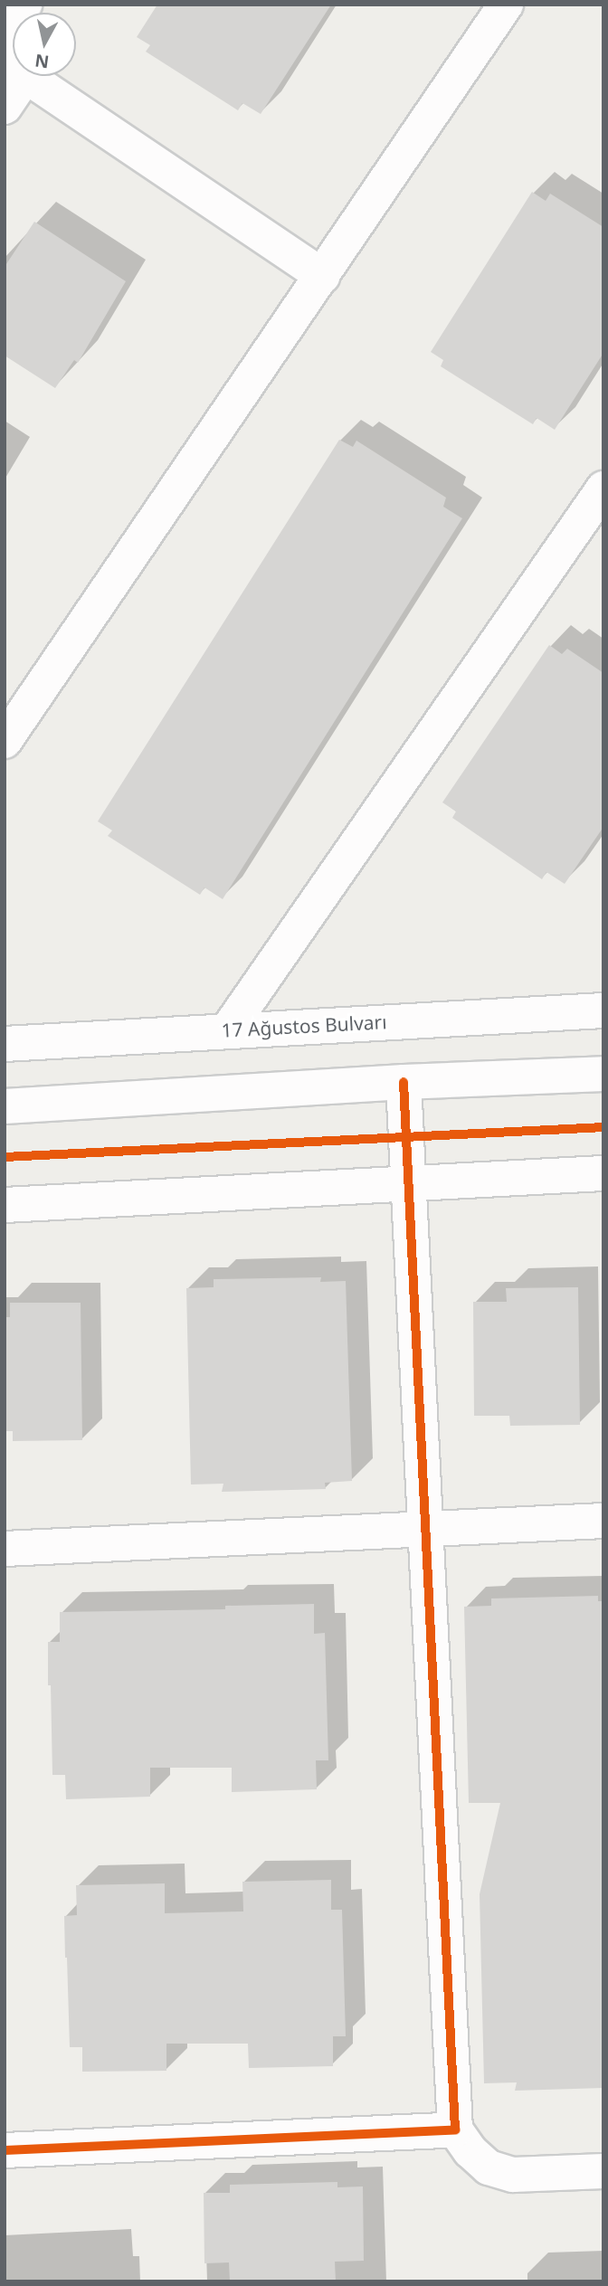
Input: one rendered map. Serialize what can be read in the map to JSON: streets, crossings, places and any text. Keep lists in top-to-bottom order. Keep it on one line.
{"streets":{"street":["17 Ağustos Bulvarı"]},"north":"bottom"}
